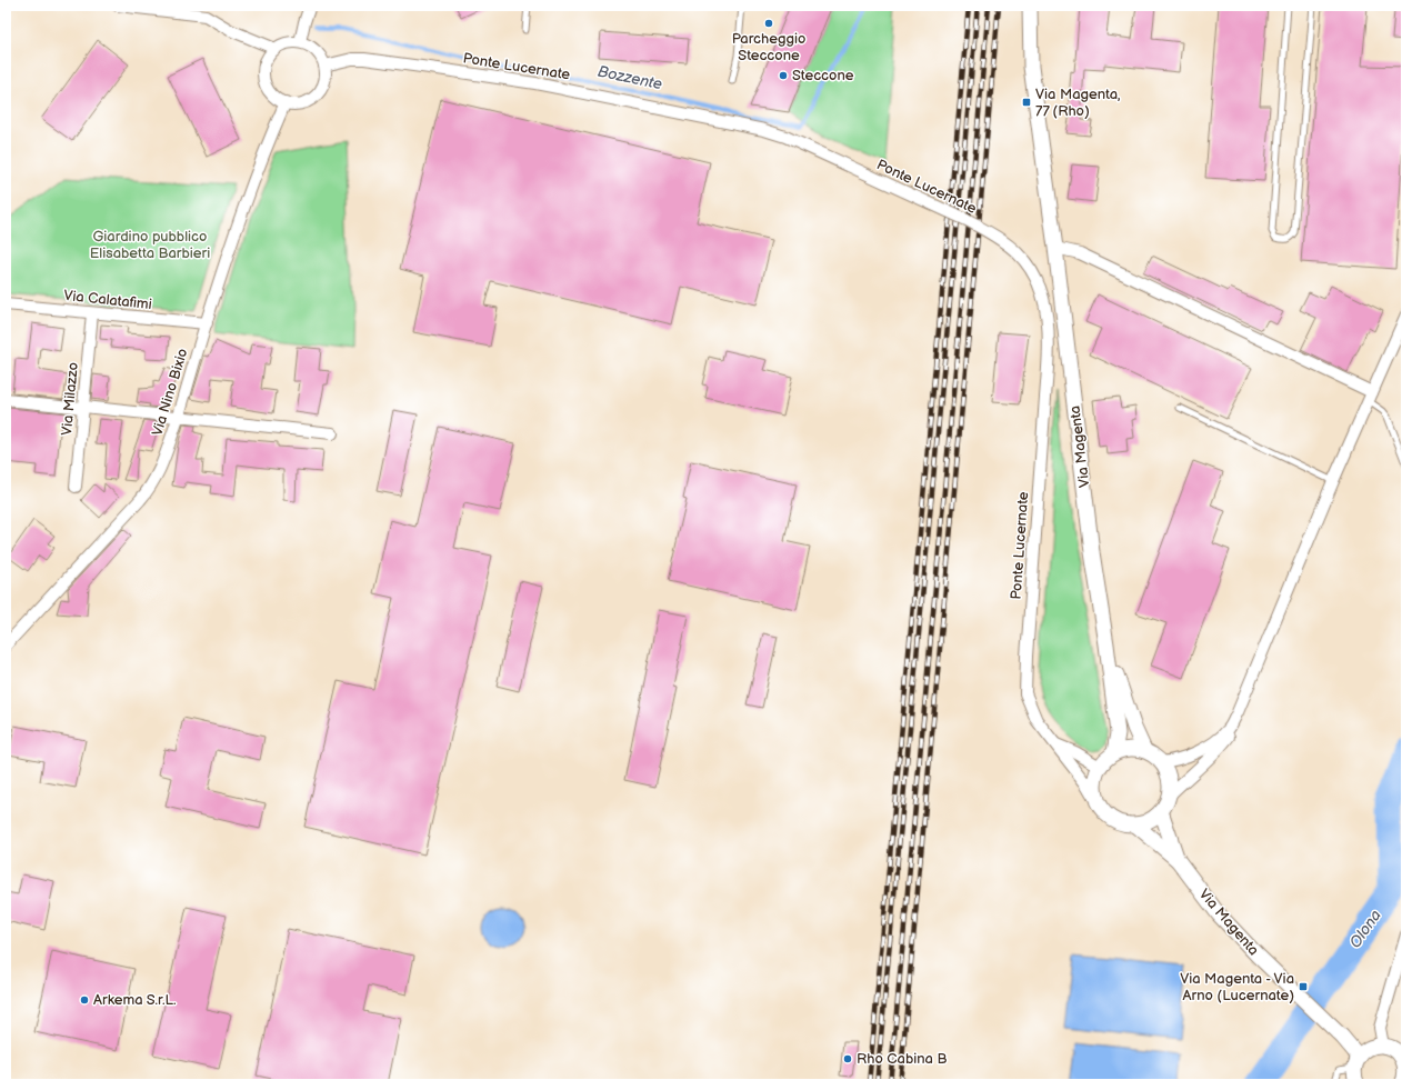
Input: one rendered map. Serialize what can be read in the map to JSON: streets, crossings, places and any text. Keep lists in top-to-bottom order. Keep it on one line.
{"streets":{"street":["Ponte Lucernate","Via Calatafimi","Via Nino Bixio","Via Milazzo","Via Magenta"]},"crossings":[["Ponte Lucernate","Via Nino Bixio"],["Ponte Lucernate","Via Magenta"],["Via Calatafimi","Via Nino Bixio"],["Via Calatafimi","Via Milazzo"]],"water":["Bozzente","Olona"],"parks":["Giardino pubblico Elisabetta Barbieri"],"places":{"other":["Parcheggio Steccone","Steccone","Arkema S.r.L.","Rho Cabina B"],"transit":["Via Magenta, 77 (Rho)","Via Magenta - Via Arno (Lucernate)"]}}
